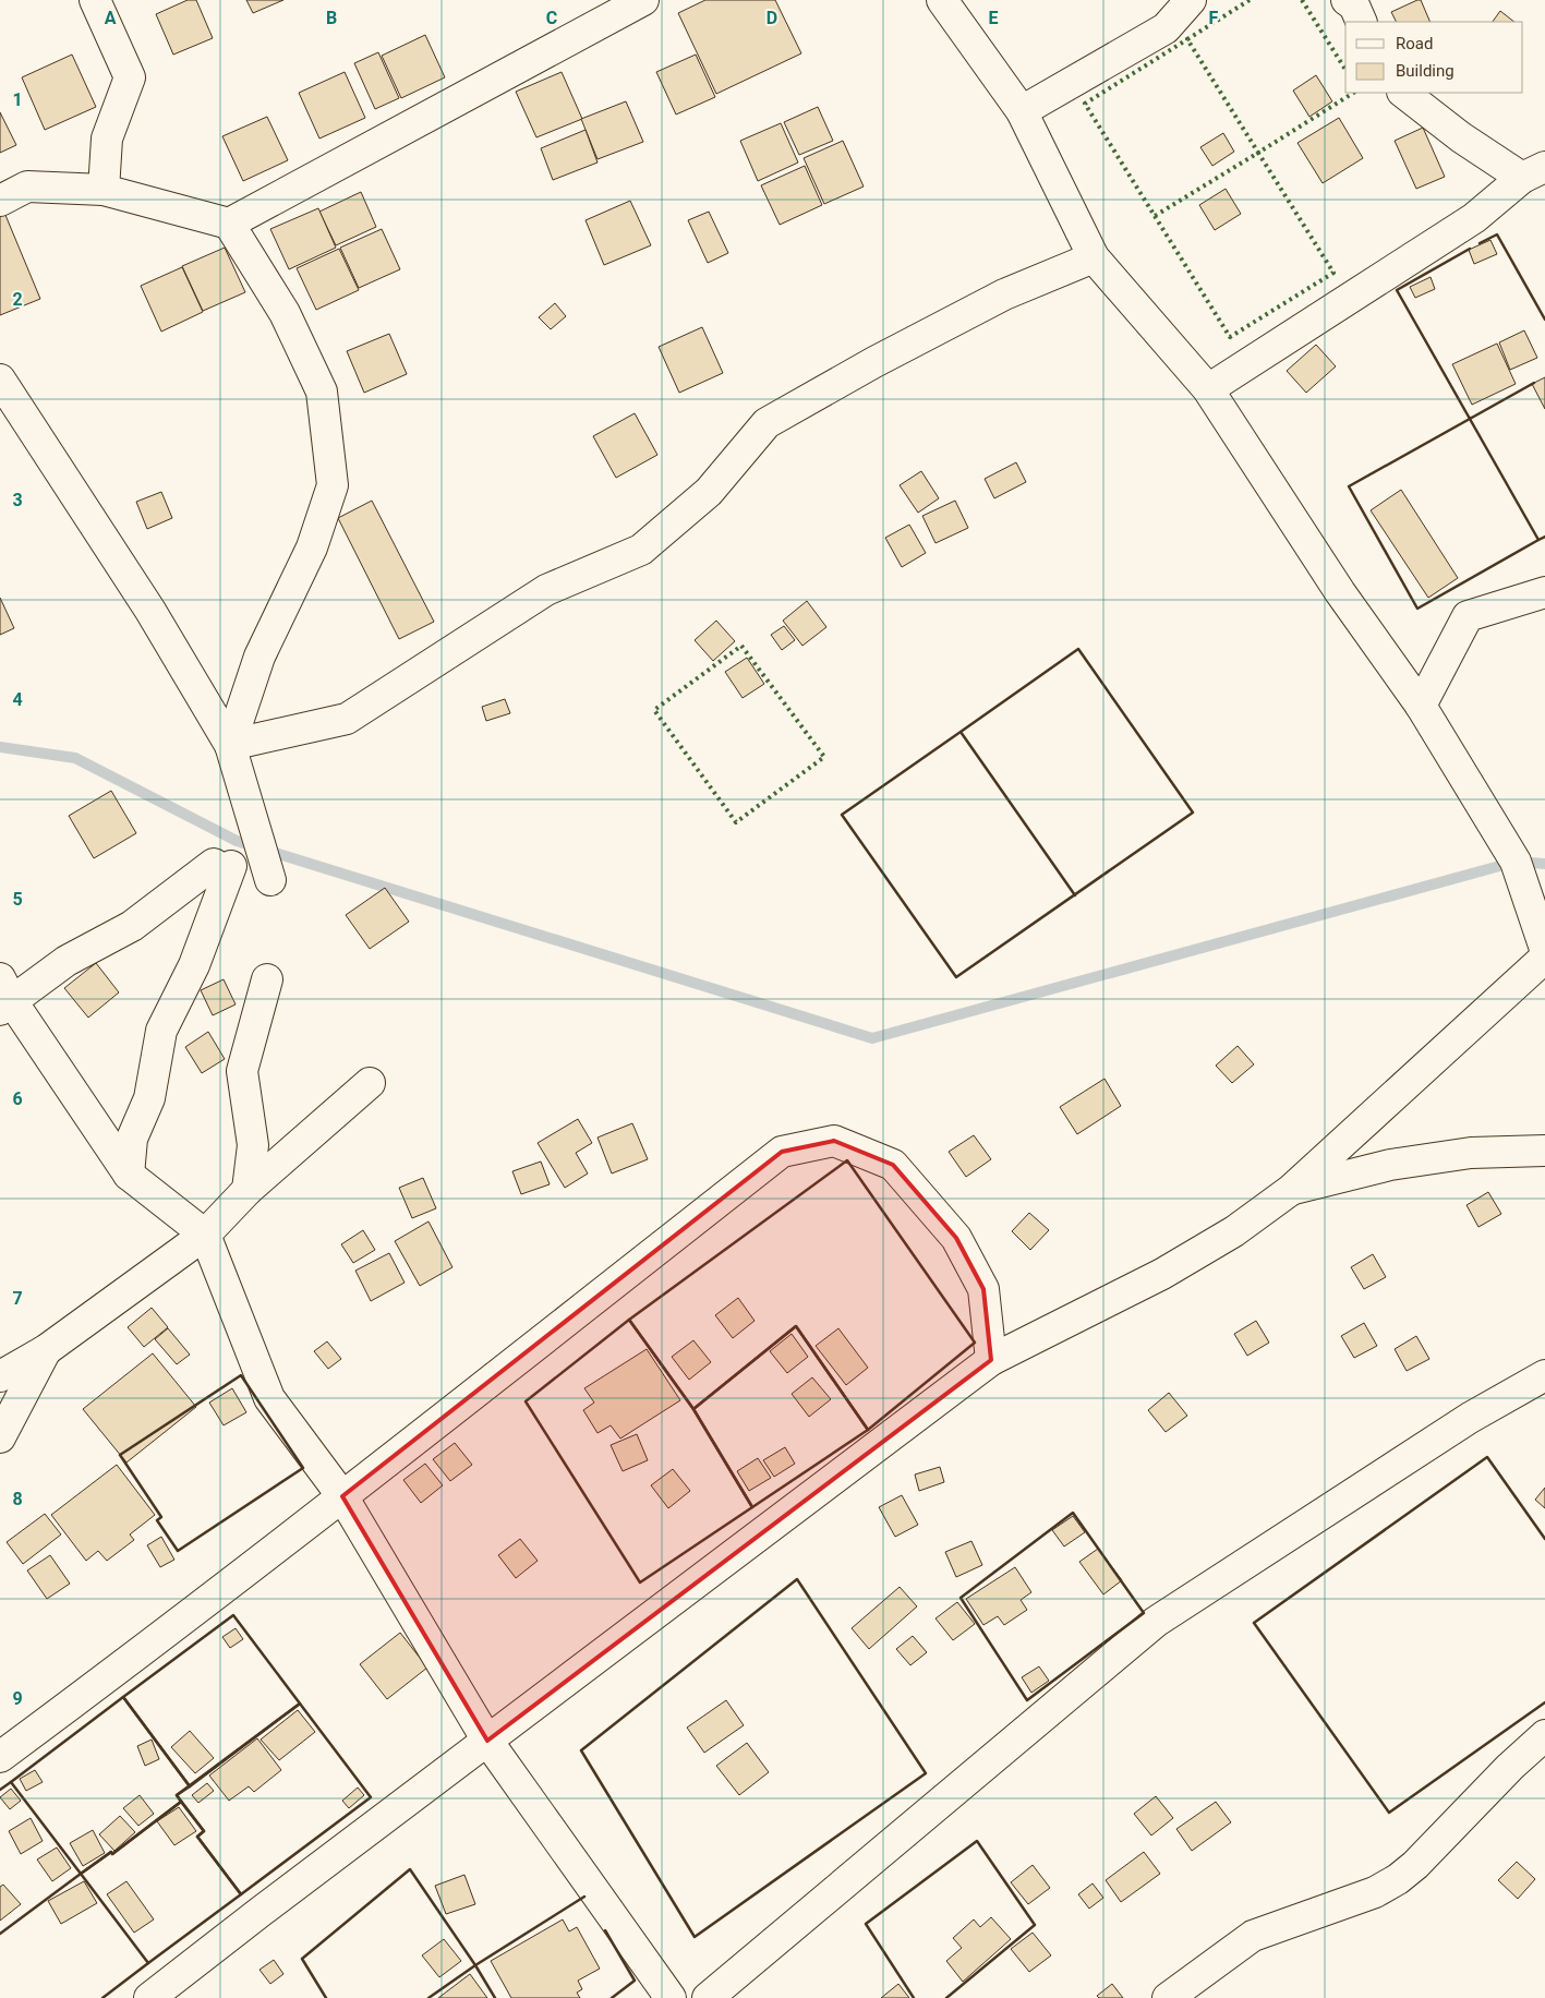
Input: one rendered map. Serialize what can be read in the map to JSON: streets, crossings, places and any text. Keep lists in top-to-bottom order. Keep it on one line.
{"legend":["Road","Building"],"grid":{"columns":["A","B","C","D","E","F"],"rows":["1","2","3","4","5","6","7","8","9"]}}
